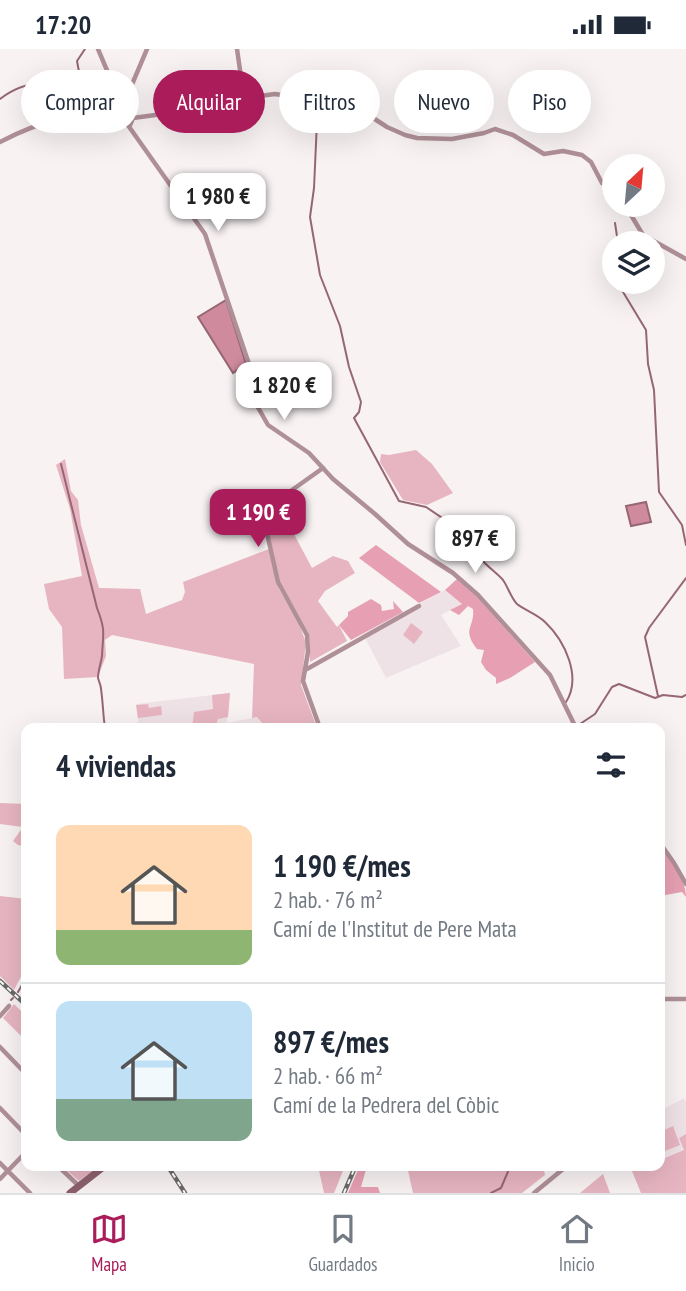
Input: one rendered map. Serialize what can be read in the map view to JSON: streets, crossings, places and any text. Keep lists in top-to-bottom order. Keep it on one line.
{"north":"top right","page":{"status":"17:20","chip":["Comprar","Alquilar","Filtros","Nuevo","Piso"],"price":["1 980 €","1 820 €","1 190 €","897 €"],"heading":"4 viviendas","list":[{"name":"1 190 €/mes","note":"2 hab. · 76 m² · Camí de l'Institut de Pere Mata"},{"name":"897 €/mes","note":"2 hab. · 66 m² · Camí de la Pedrera del Còbic"}],"tabs":["Mapa","Guardados","Inicio"]}}
